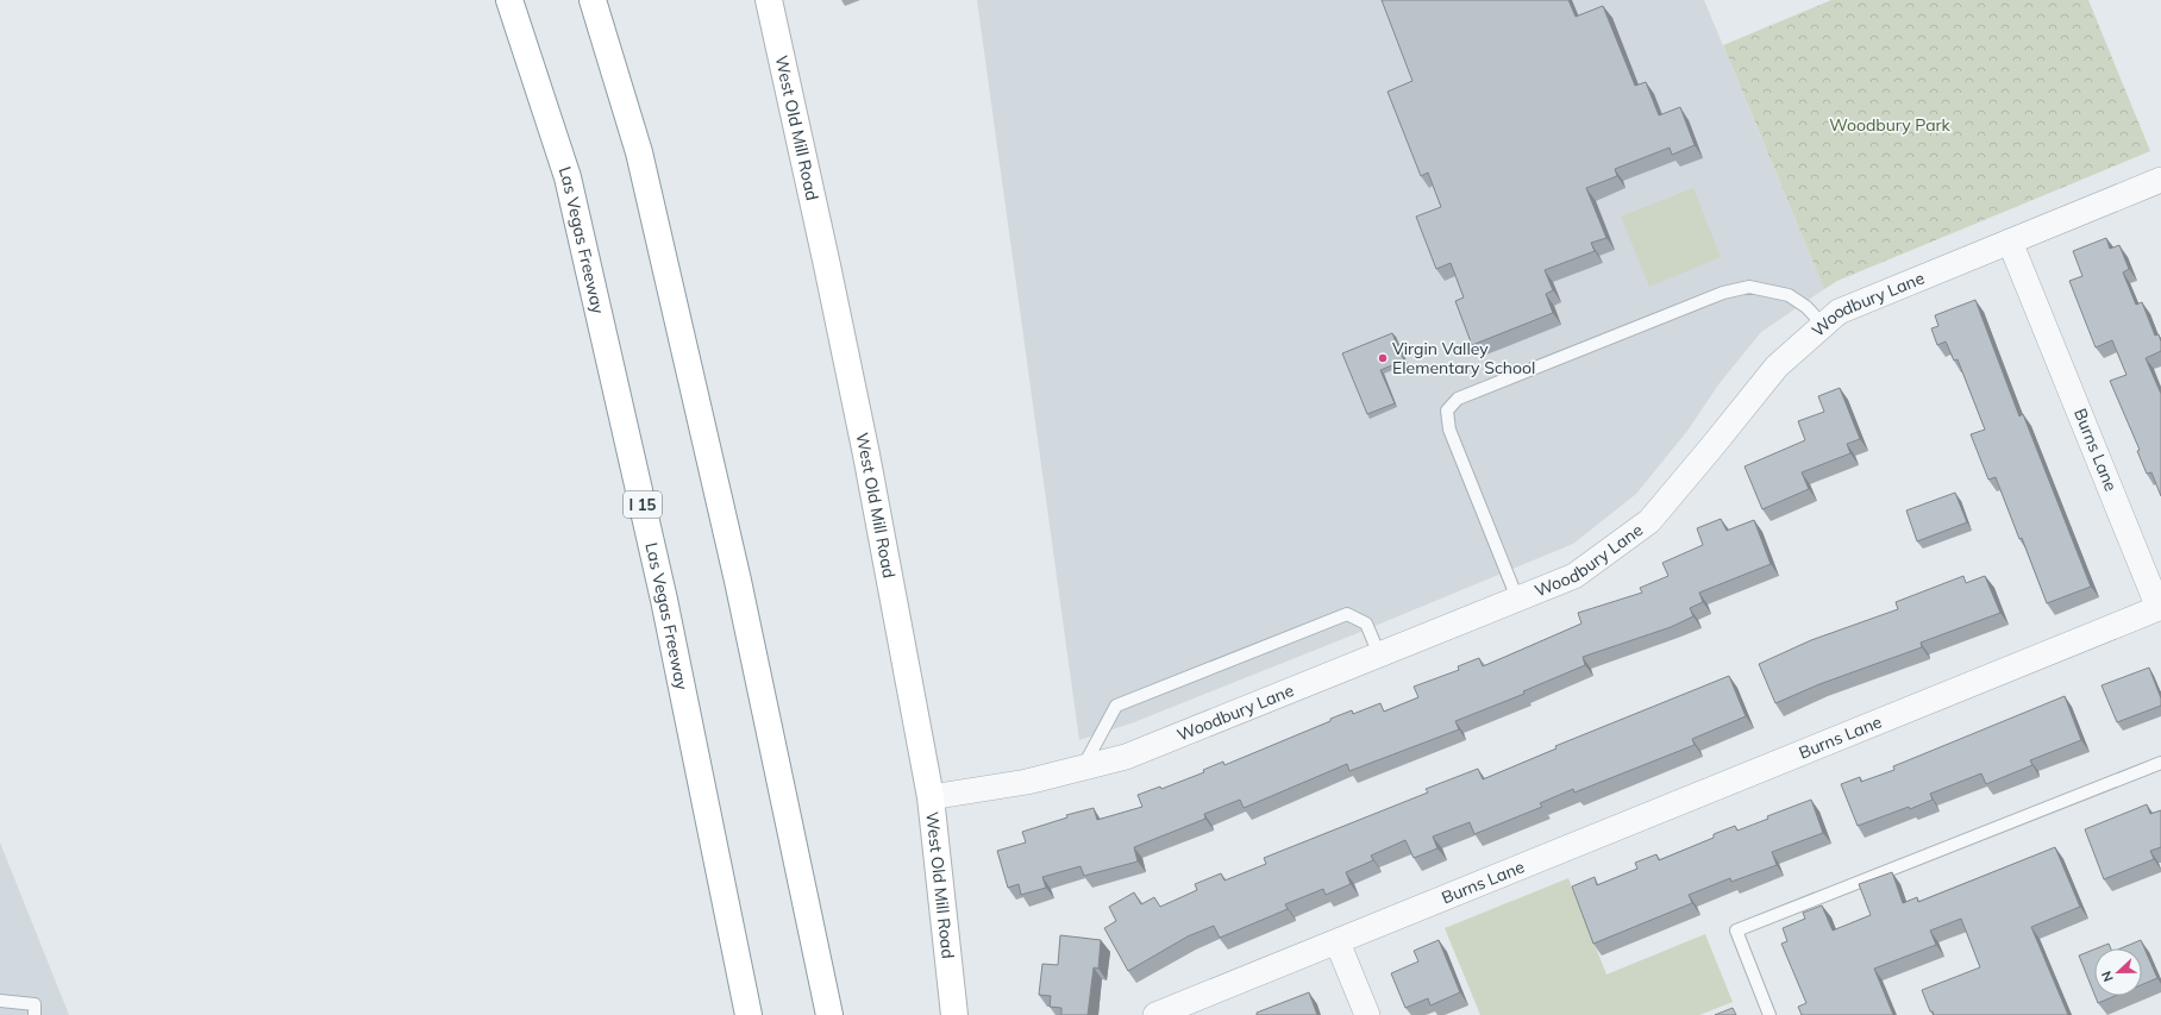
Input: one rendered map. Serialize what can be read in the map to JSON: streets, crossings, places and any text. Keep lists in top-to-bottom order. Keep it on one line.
{"streets":{"main road":["West Old Mill Road","Las Vegas Freeway","I 15"],"street":["Woodbury Lane","Burns Lane"]},"crossings":[["West Old Mill Road","Woodbury Lane"],["Woodbury Lane","Burns Lane"]],"parks":["Woodbury Park"],"places":["Virgin Valley Elementary School"],"north":"left"}
